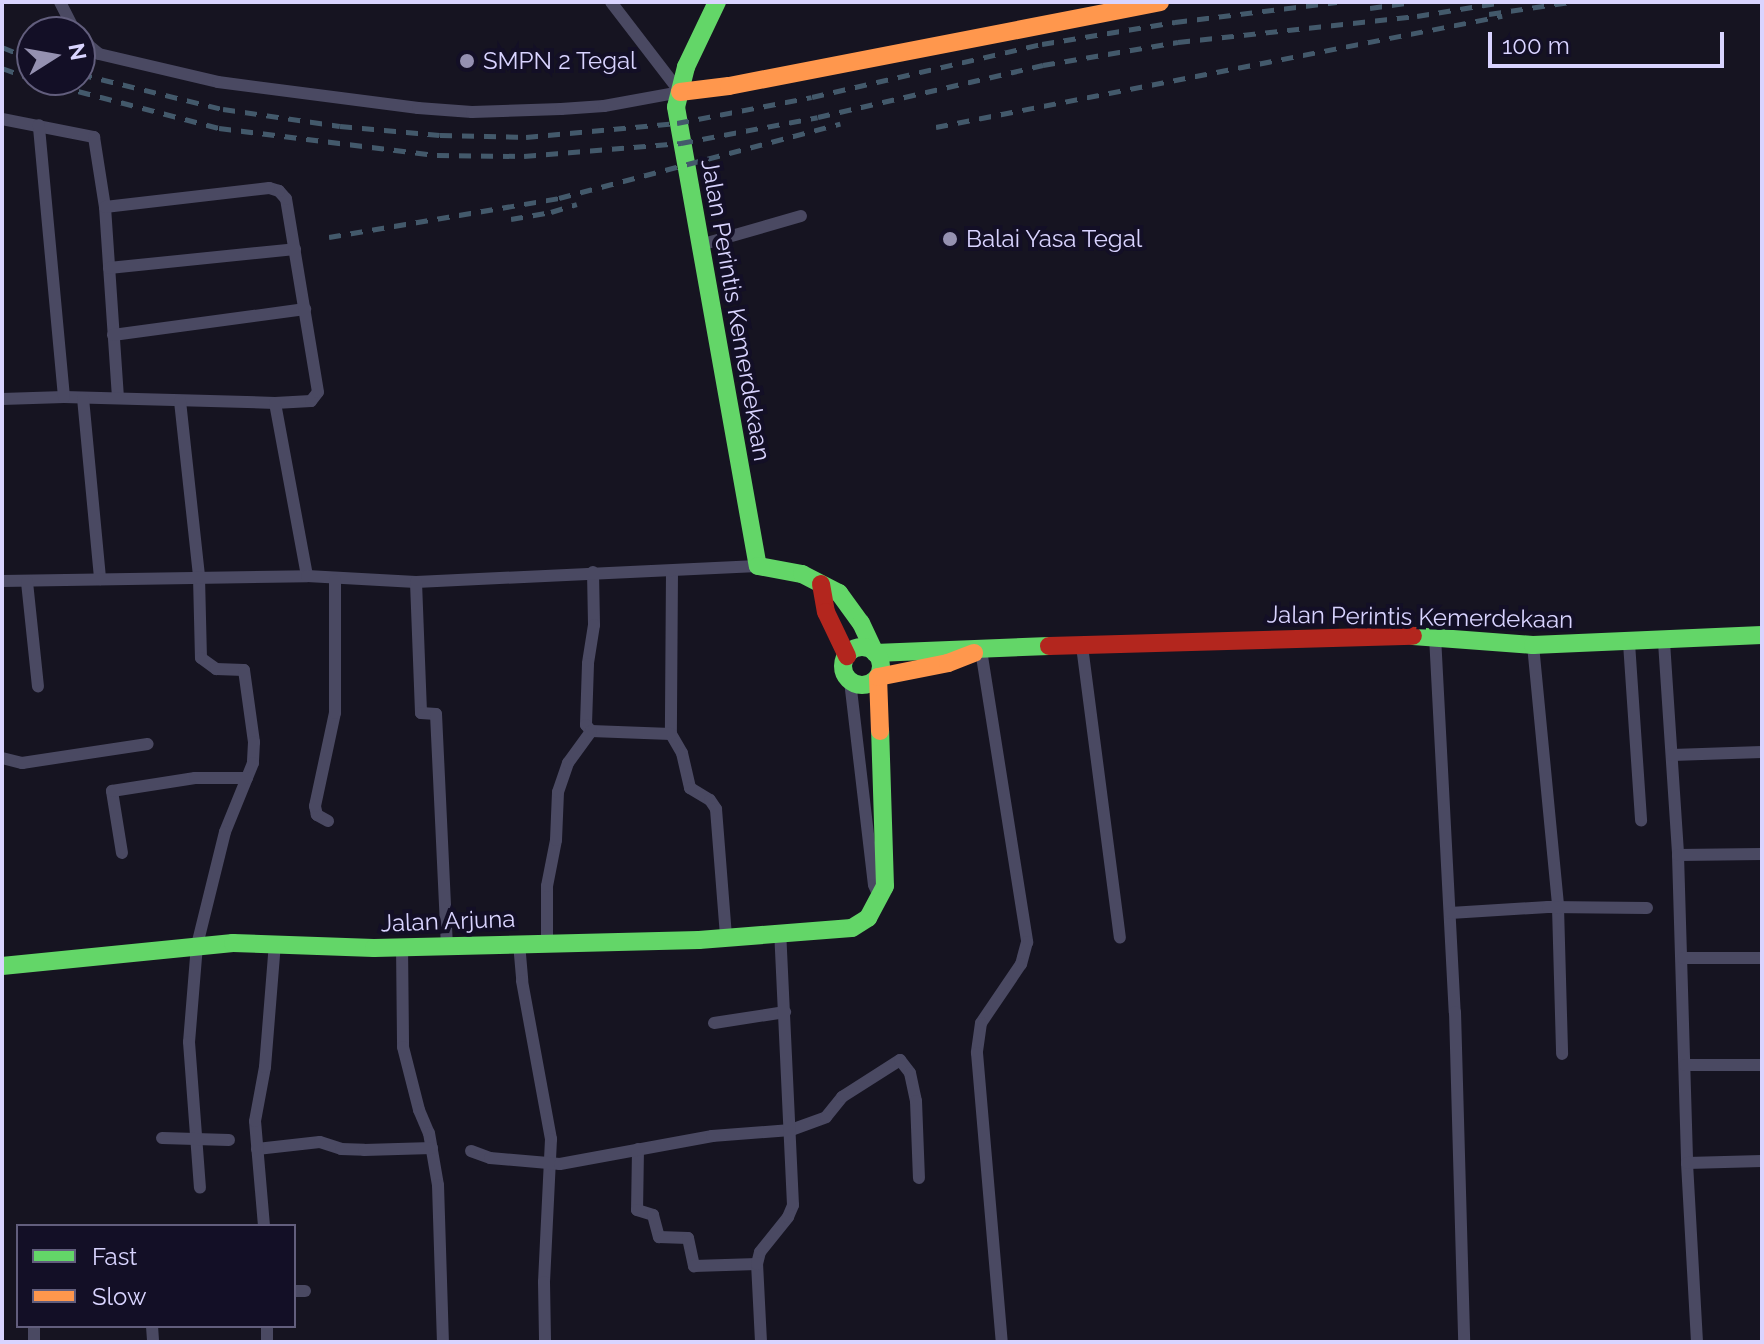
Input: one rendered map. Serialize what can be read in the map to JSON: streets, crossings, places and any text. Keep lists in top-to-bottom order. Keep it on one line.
{"streets":{"street":["Jalan Perintis Kemerdekaan","Jalan Arjuna"]},"places":["SMPN 2 Tegal","Balai Yasa Tegal"],"legend":["Fast","Slow"],"scale_bar":"100 m","north":"right"}
